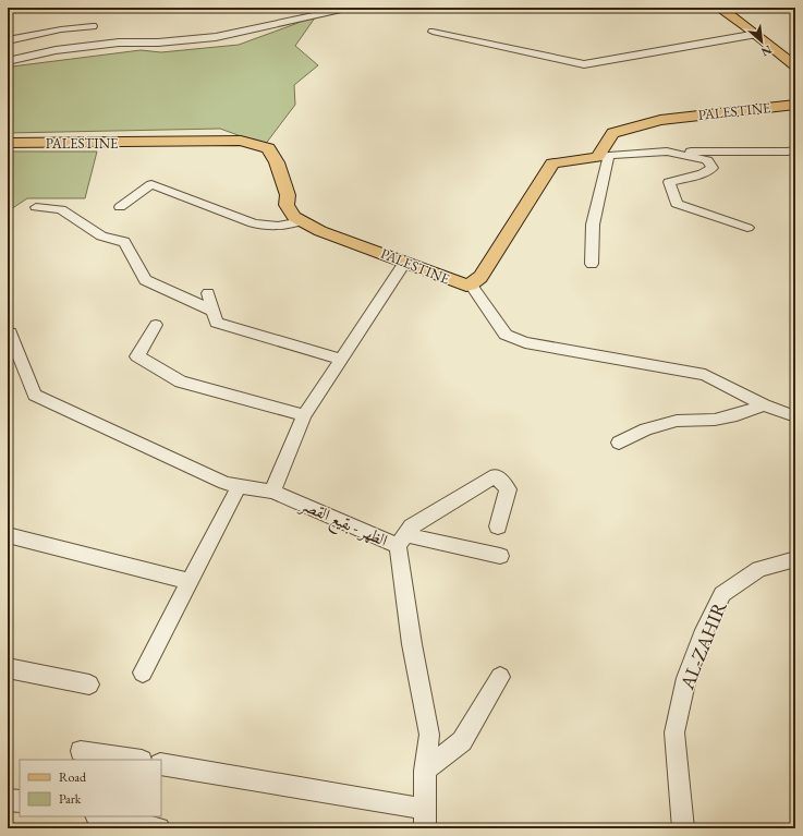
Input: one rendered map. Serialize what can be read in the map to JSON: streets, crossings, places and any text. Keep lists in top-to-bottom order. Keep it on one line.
{"streets":{"main road":["PALESTINE"],"street":["الظهر - بقيع القصر","AL-ZAHIR"]},"legend":["Road","Park"],"north":"bottom right"}
